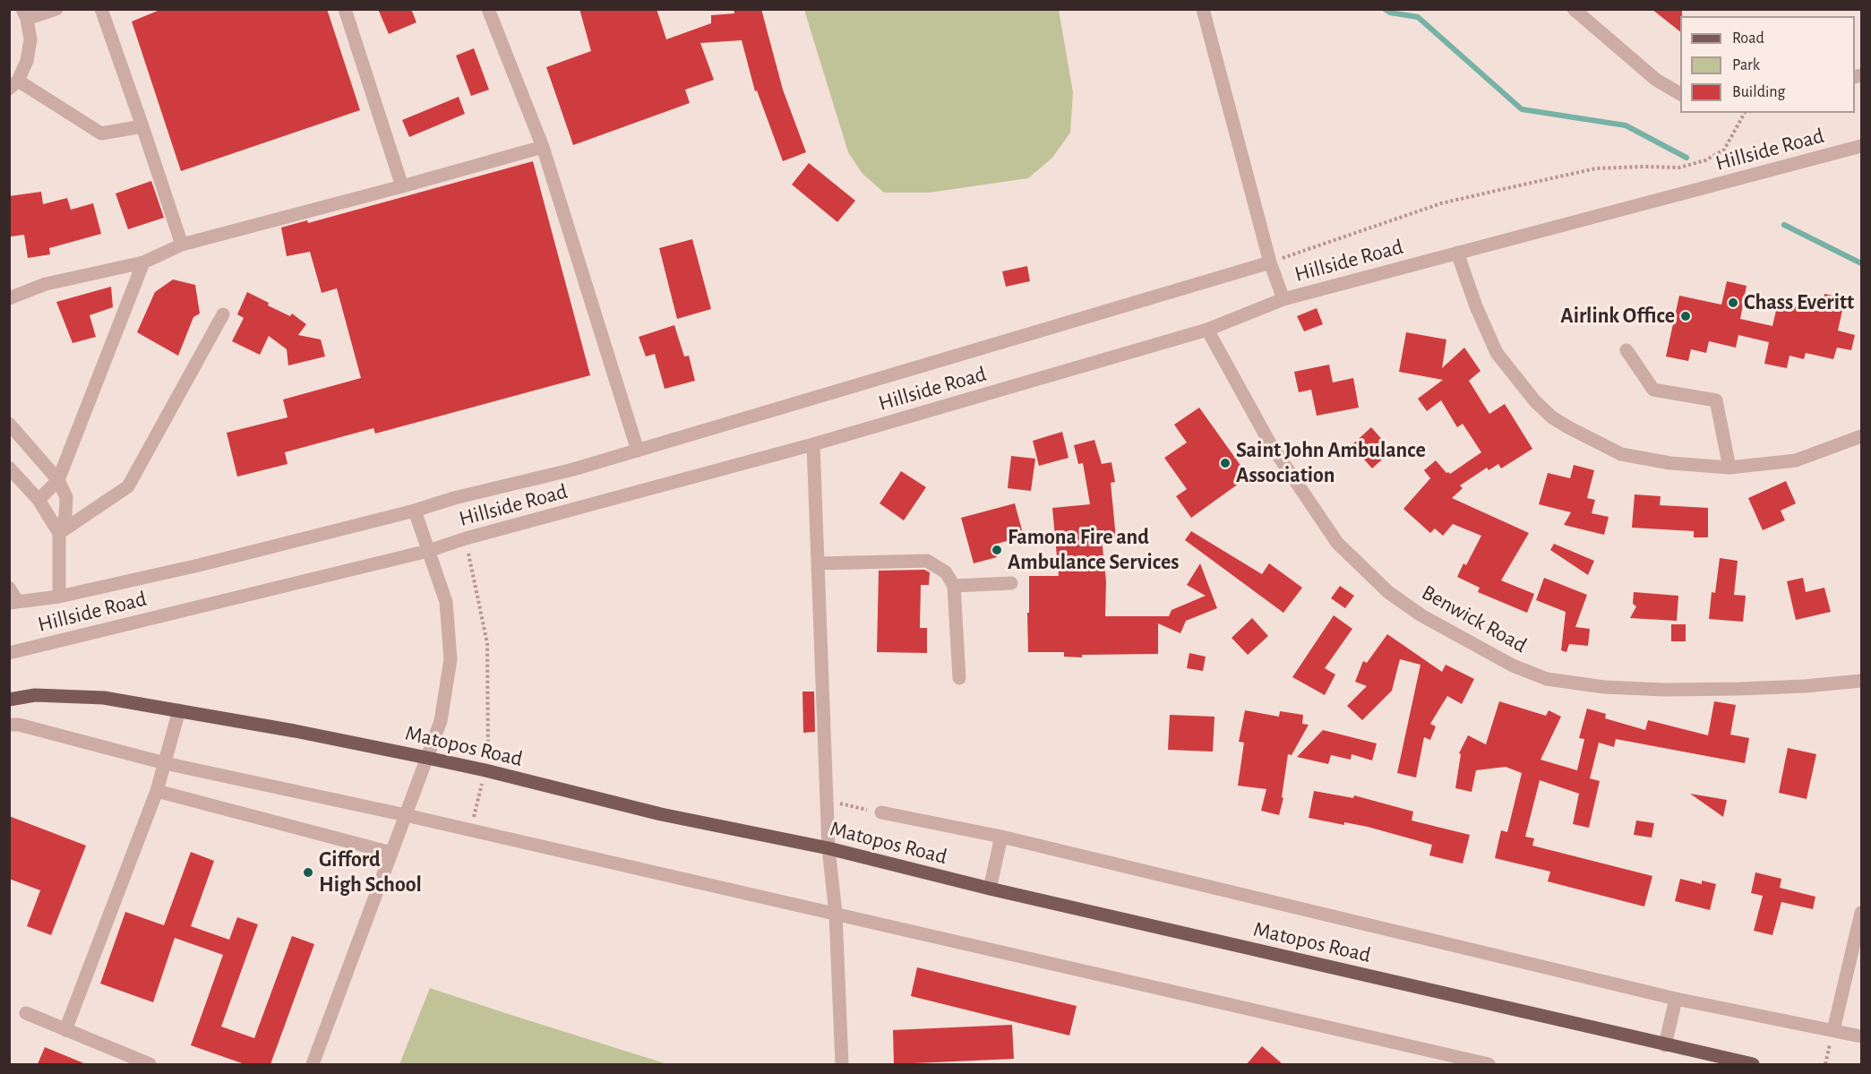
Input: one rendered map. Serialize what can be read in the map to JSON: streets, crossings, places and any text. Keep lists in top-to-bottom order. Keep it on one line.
{"streets":{"main road":["Matopos Road"],"street":["Hillside Road","Benwick Road"]},"crossings":[["Hillside Road","Benwick Road"]],"places":["Chass Everitt","Airlink Office","Saint John Ambulance Association","Famona Fire and Ambulance Services","Gifford High School"],"legend":["Road","Park","Building"]}
